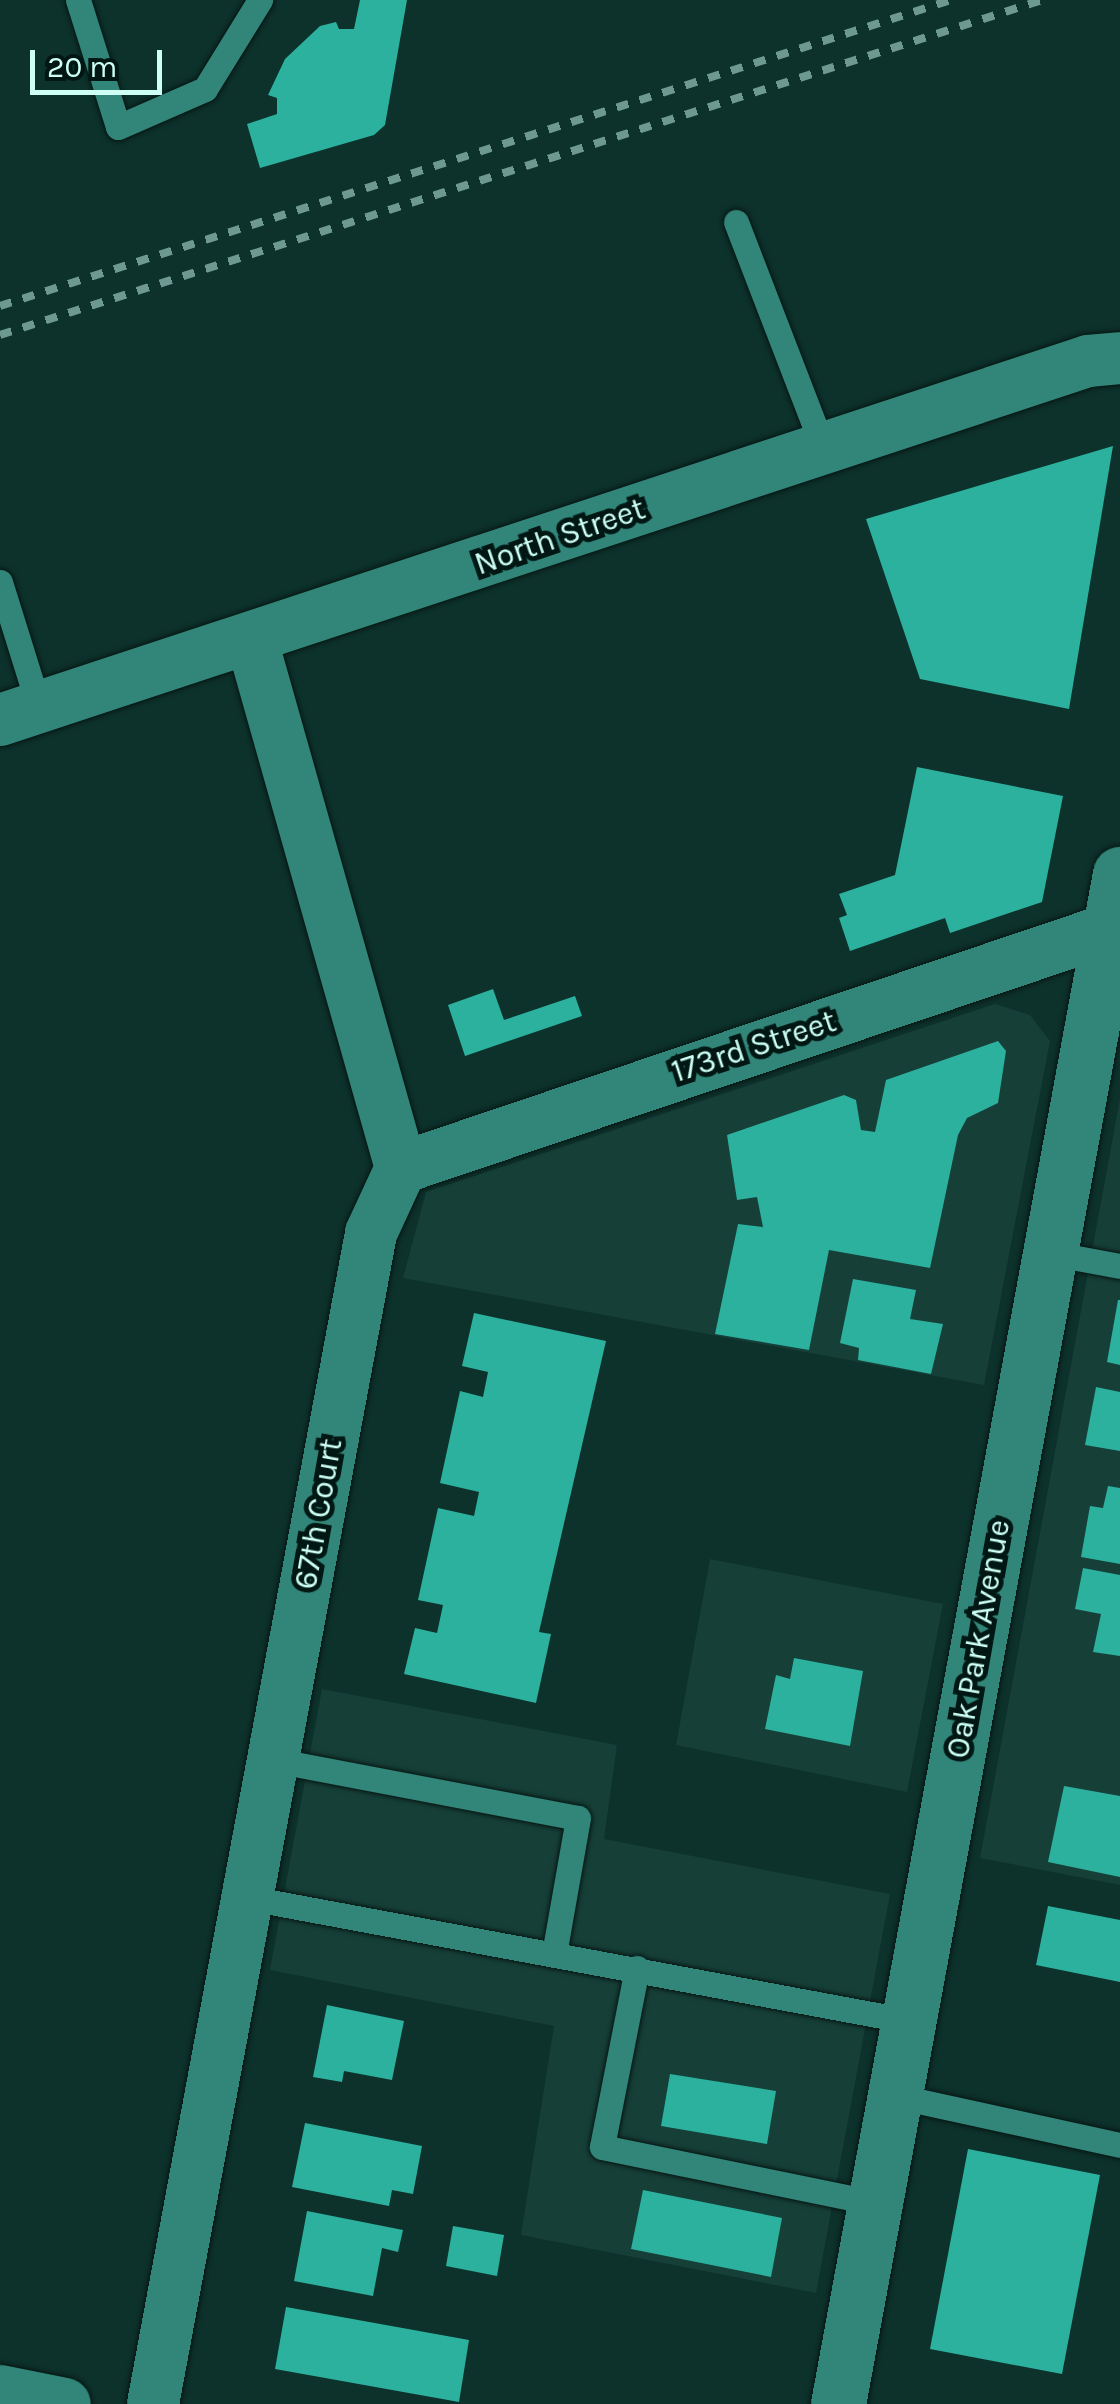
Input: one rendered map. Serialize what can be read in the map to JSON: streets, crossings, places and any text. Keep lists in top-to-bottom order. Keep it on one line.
{"streets":{"street":["North Street","173rd Street","67th Court","Oak Park Avenue"]},"crossings":[["173rd Street","67th Court"],["173rd Street","Oak Park Avenue"]],"scale_bar":"20 m"}
